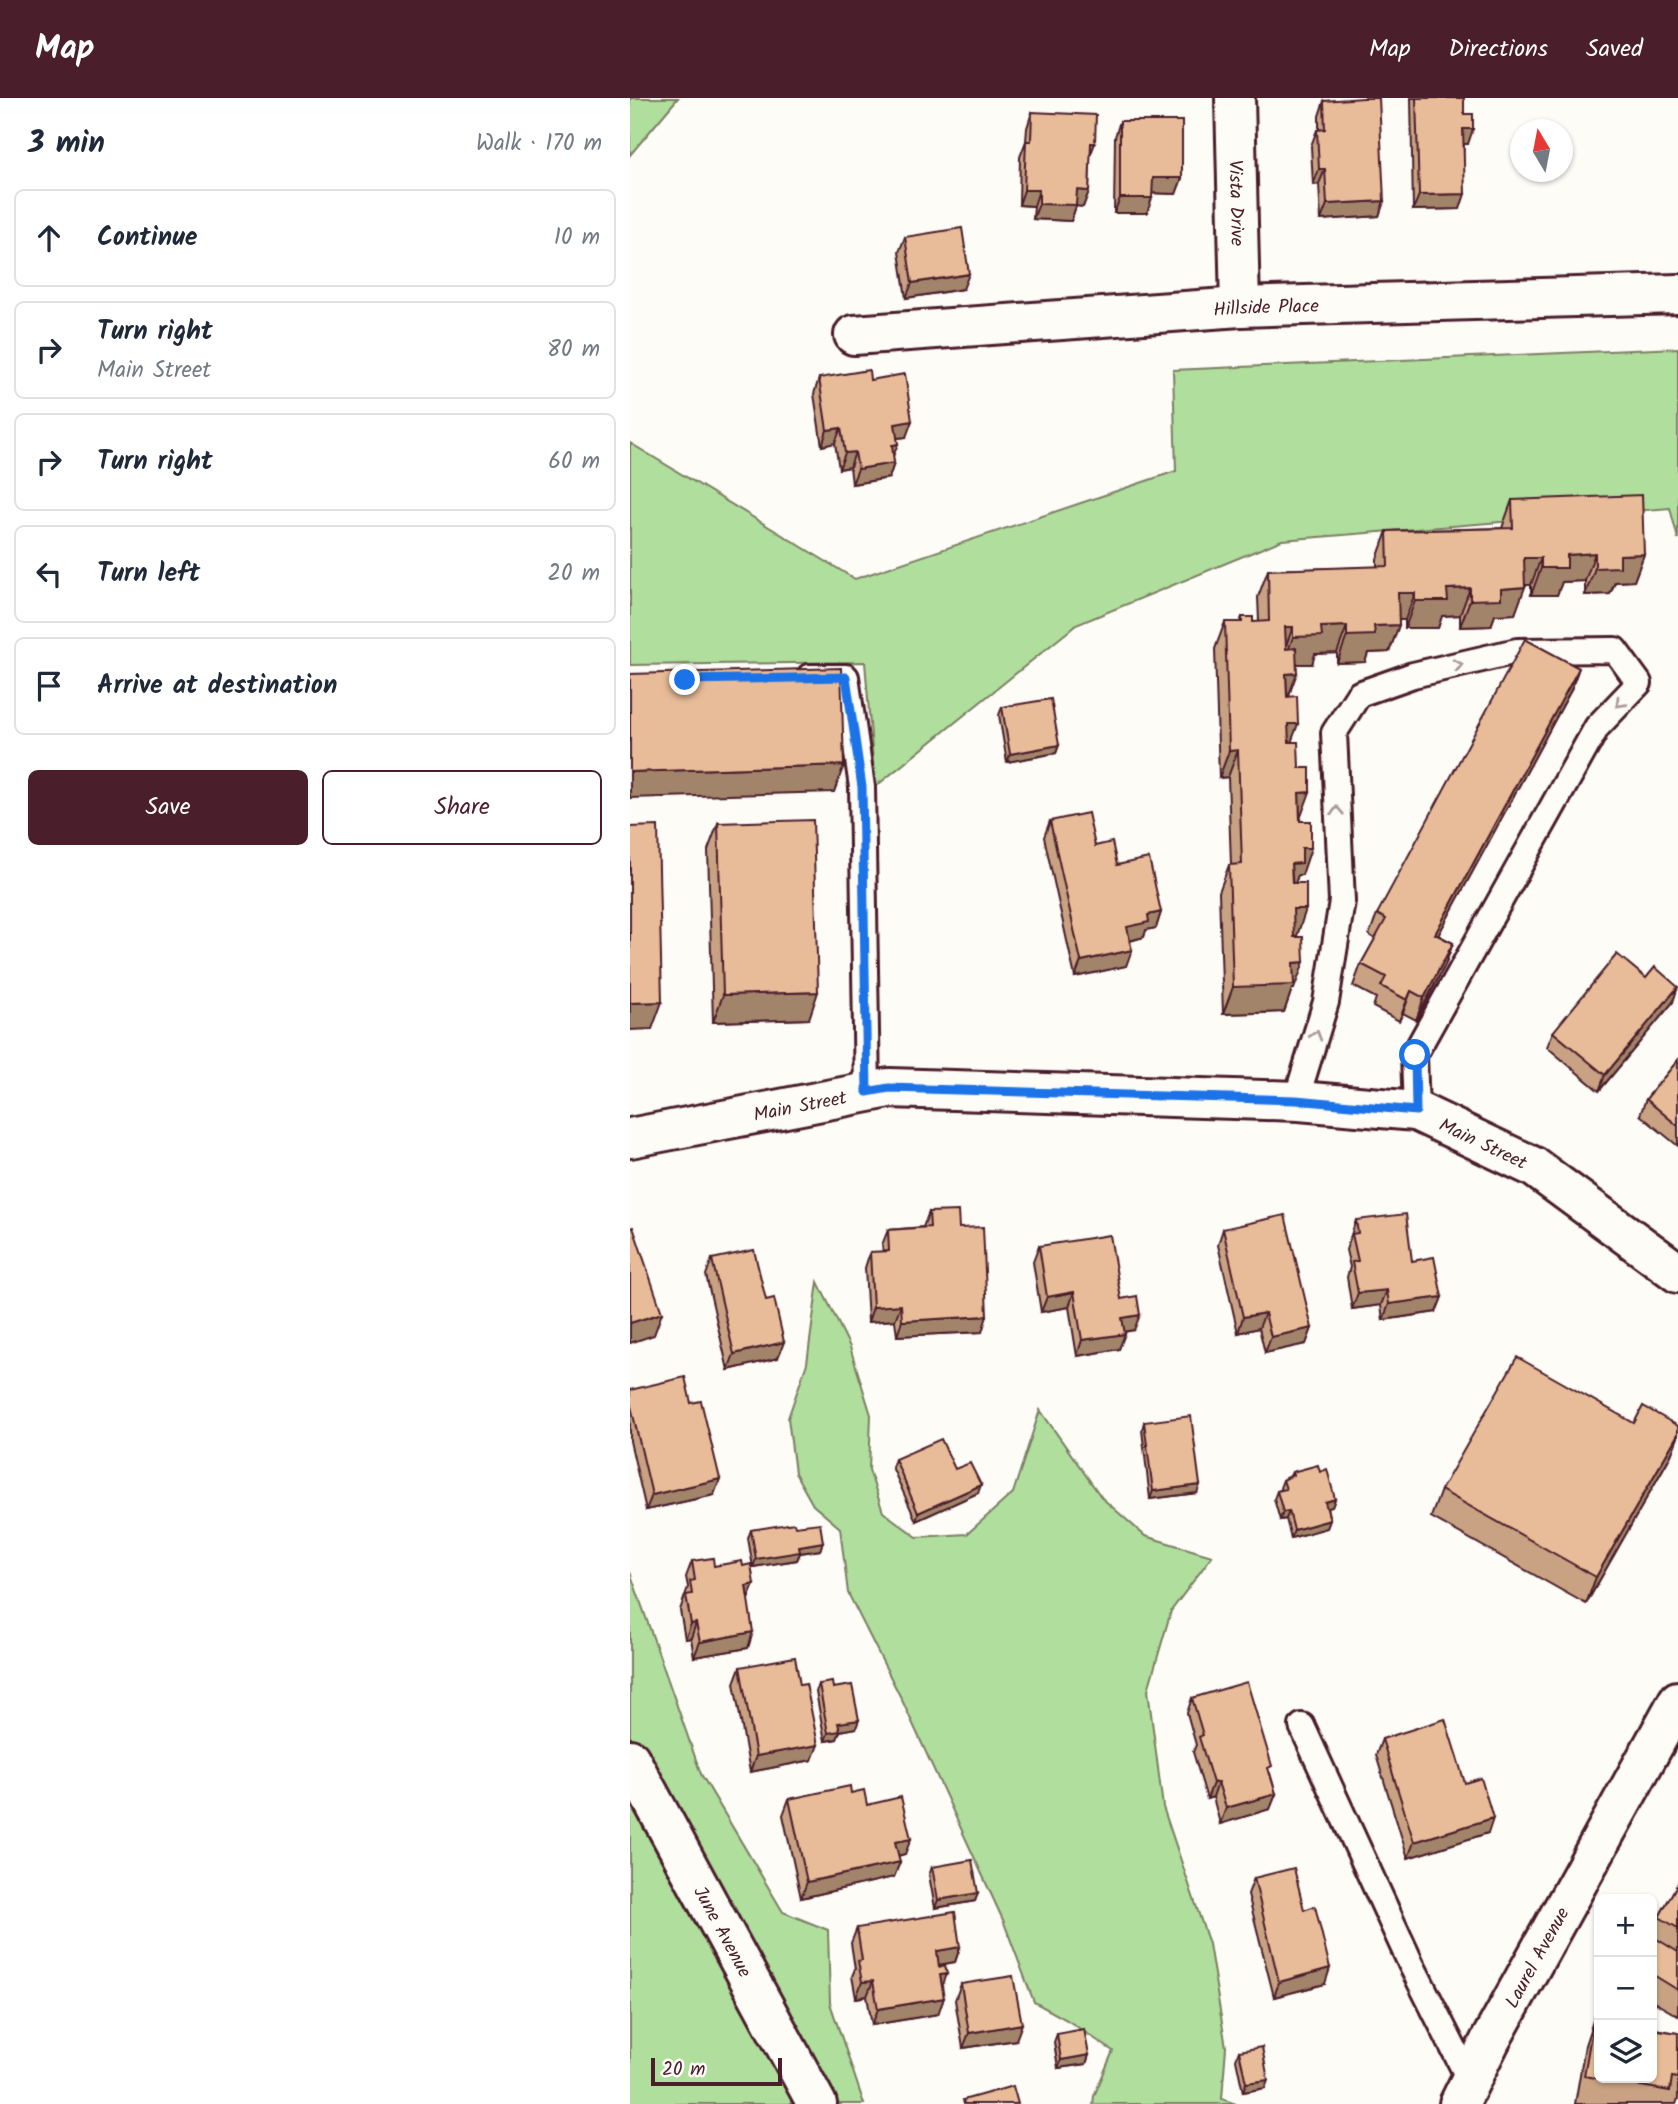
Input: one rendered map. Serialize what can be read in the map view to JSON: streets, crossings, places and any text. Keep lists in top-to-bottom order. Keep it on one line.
{"streets":{"main road":["Vista Drive","Hillside Place","Main Street","June Avenue","Laurel Avenue"]},"crossings":[["Vista Drive","Hillside Place"]],"scale_bar":"20 m","north":"top","page":{"header":"Map","nav":["Map","Directions","Saved"],"heading":["3 min","Walk · 170 m"],"list":[["Continue","10 m"],["Turn right","Main Street","80 m"],["Turn right","60 m"],["Turn left","20 m"],"Arrive at destination"],"buttons":["Save","Share"],"map_buttons":["+","−"],"scale":"20 m"}}
